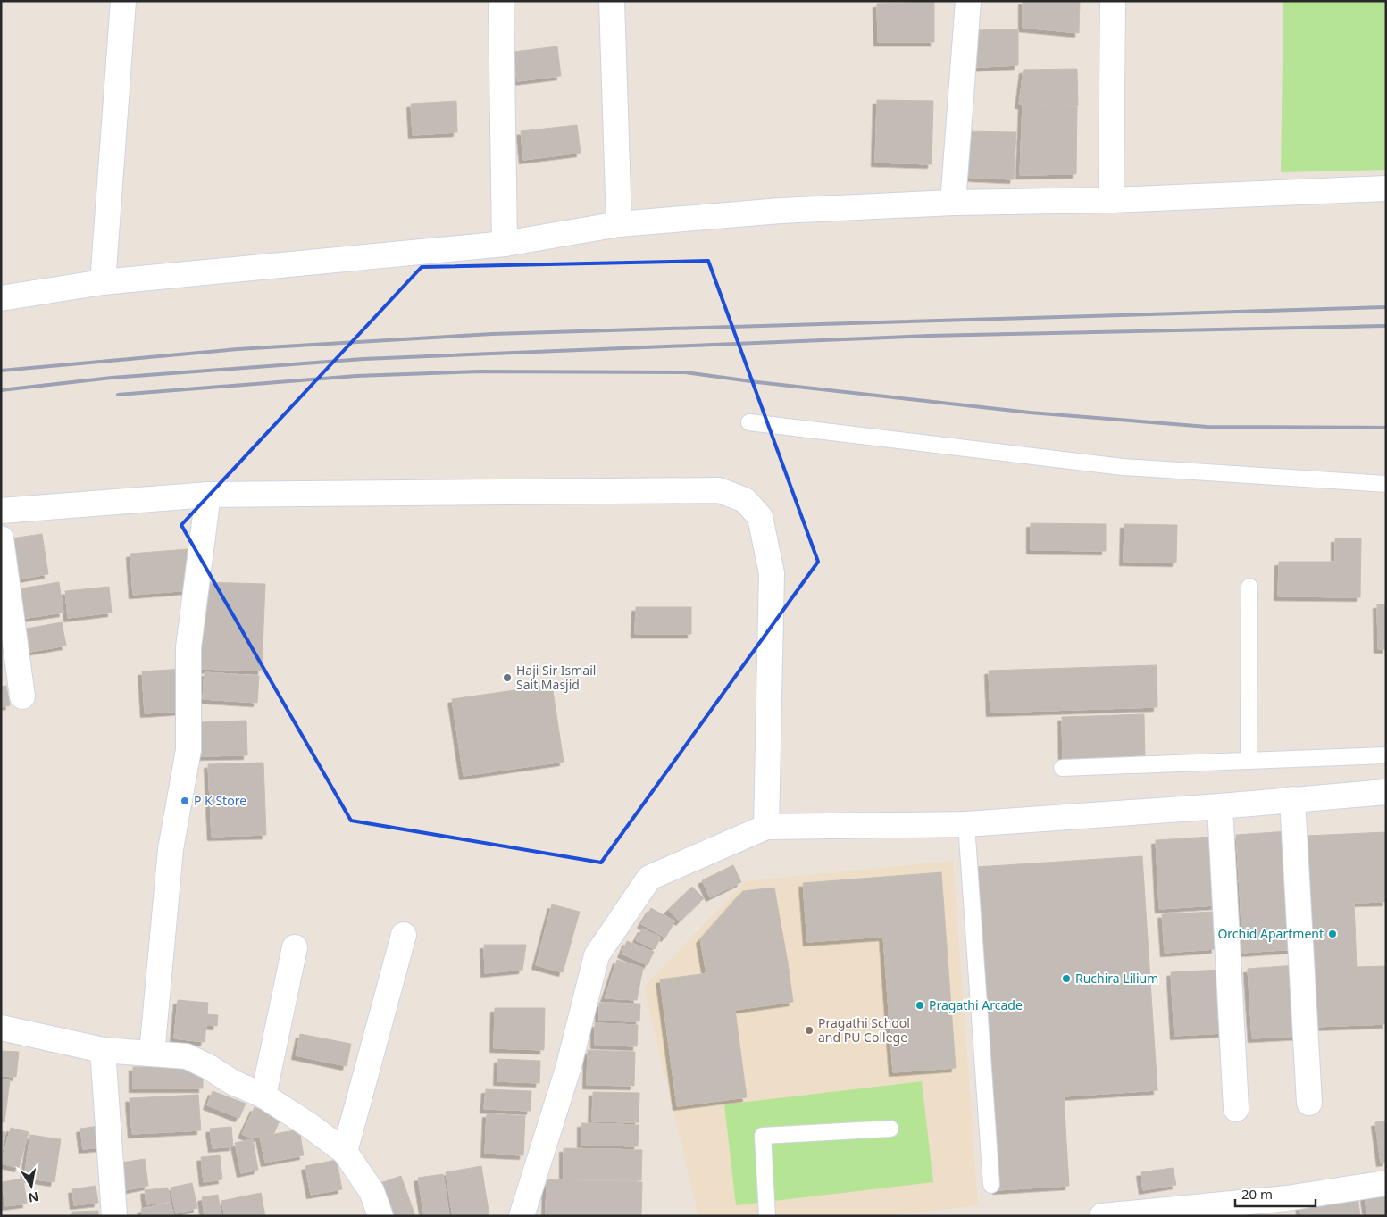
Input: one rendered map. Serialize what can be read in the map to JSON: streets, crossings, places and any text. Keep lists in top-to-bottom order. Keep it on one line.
{"places":["Haji Sir Ismail Sait Masjid","P K Store","Orchid Apartment","Ruchira Lilium","Pragathi Arcade","Pragathi School and PU College"],"scale_bar":"20 m","north":"bottom"}
